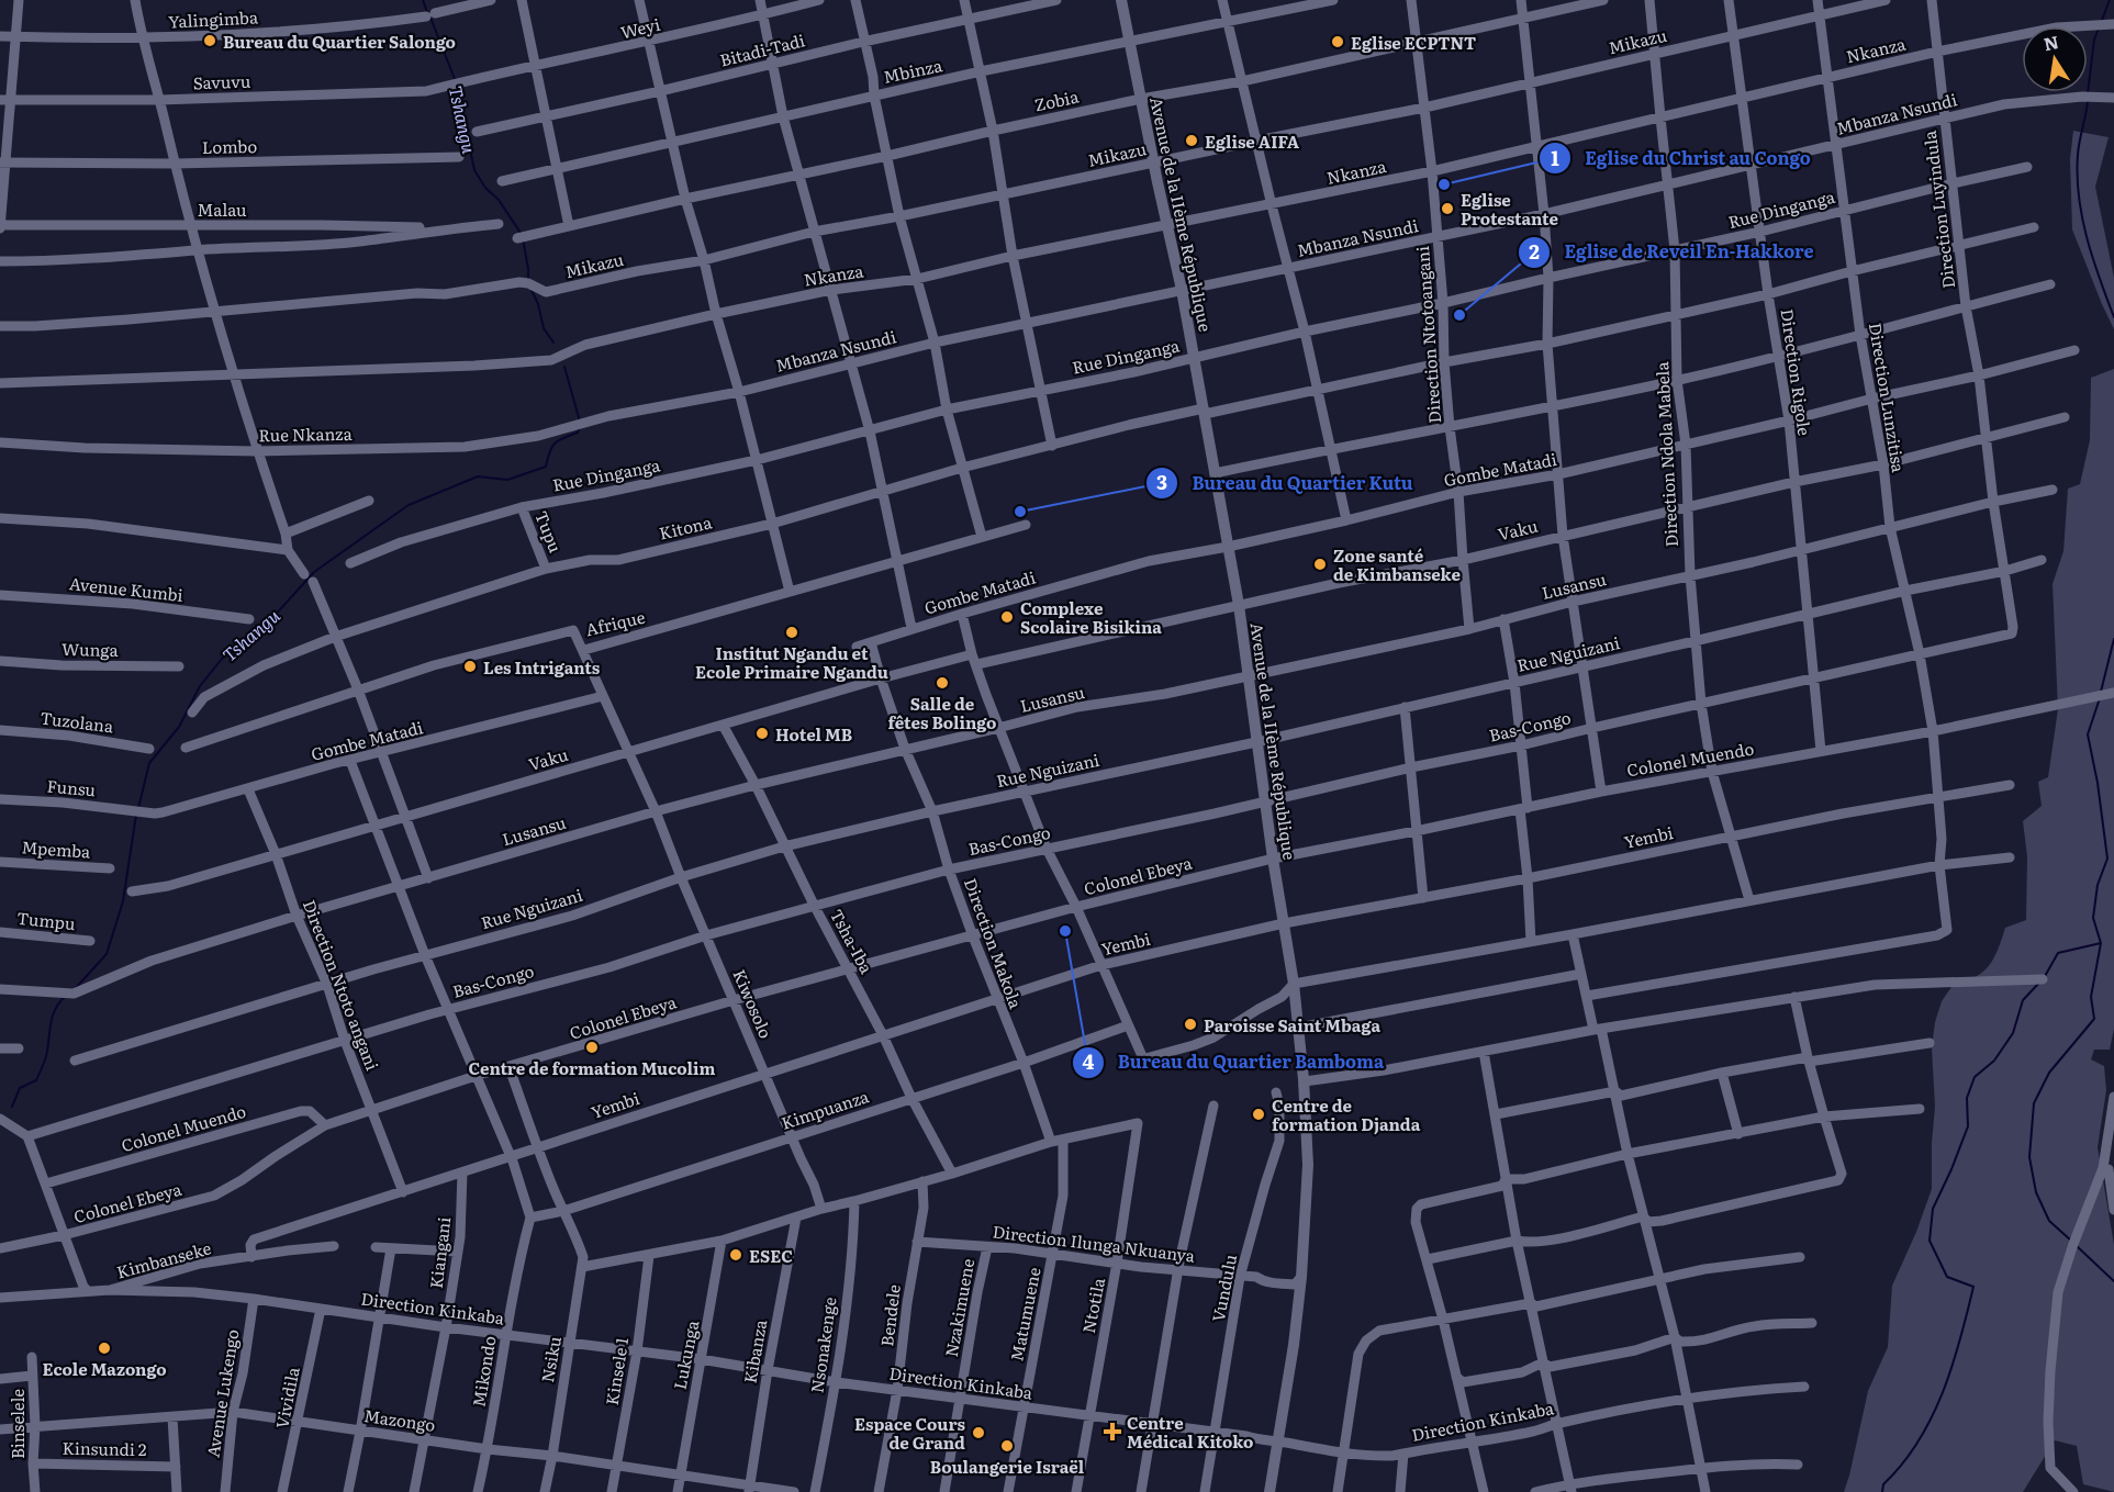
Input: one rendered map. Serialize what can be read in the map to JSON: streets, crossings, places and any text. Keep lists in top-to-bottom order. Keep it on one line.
{"streets":{"street":["Yalingimba","Weyi","Mikazu","Bitadi-Tadi","Nkanza","Mbinza","Savuvu","Zobia","Mbanza Nsundi","Lombo","Malau","Rue Dinganga","Direction Luyindula","Avenue de la IIème République","Direction Ntotoangani","Direction Rigole","Direction Lunzitisa","Rue Nkanza","Direction Ndola Mabela","Gombe Matadi","Kitona","Vaku","Tupu","Lusansu","Avenue Kumbi","Afrique","Wunga","Rue Nguizani","Tuzolana","Bas-Congo","Colonel Muendo","Funsu","Yembi","Mpemba","Colonel Ebeya","Tumpu","Tsha-Iba","Direction Makola","Direction Ntoto angani","Kiwosolo","Kimpuanza","Direction Ilunga Nkuanya","Kiangani","Kimbanseke","Vundulu","Ntotila","Direction Kinkaba","Nzakimuene","Matumuene","Bendele","Nsonakenge","Kibanza","Lukunga","Nsiku","Mikondo","Kinsele 1","Avenue Lukengo","Vividila","Mazongo","Binselele","Kinsundi 2"]},"crossings":[["Weyi","Savuvu"],["Mikazu","Avenue de la IIème République"],["Mikazu","Direction Ntotoangani"],["Mikazu","Direction Rigole"],["Mikazu","Direction Lunzitisa"],["Mikazu","Direction Ndola Mabela"],["Nkanza","Direction Luyindula"],["Nkanza","Avenue de la IIème République"],["Nkanza","Direction Ntotoangani"],["Nkanza","Direction Rigole"],["Nkanza","Direction Lunzitisa"],["Nkanza","Direction Ndola Mabela"],["Mbinza","Avenue de la IIème République"],["Zobia","Avenue de la IIème République"],["Zobia","Direction Ntotoangani"],["Mbanza Nsundi","Direction Luyindula"],["Mbanza Nsundi","Avenue de la IIème République"],["Mbanza Nsundi","Direction Ntotoangani"],["Mbanza Nsundi","Direction Rigole"],["Mbanza Nsundi","Direction Lunzitisa"],["Mbanza Nsundi","Rue Nkanza"],["Mbanza Nsundi","Direction Ndola Mabela"],["Rue Dinganga","Direction Luyindula"],["Rue Dinganga","Avenue de la IIème République"],["Rue Dinganga","Direction Ntotoangani"],["Rue Dinganga","Direction Rigole"],["Rue Dinganga","Direction Lunzitisa"],["Rue Dinganga","Direction Ndola Mabela"],["Rue Dinganga","Tupu"],["Direction Luyindula","Gombe Matadi"],["Direction Luyindula","Kitona"],["Direction Luyindula","Vaku"],["Direction Luyindula","Lusansu"],["Direction Luyindula","Rue Nguizani"],["Direction Luyindula","Bas-Congo"],["Avenue de la IIème République","Gombe Matadi"],["Avenue de la IIème République","Kitona"],["Avenue de la IIème République","Vaku"],["Avenue de la IIème République","Lusansu"],["Avenue de la IIème République","Rue Nguizani"],["Avenue de la IIème République","Bas-Congo"],["Avenue de la IIème République","Colonel Muendo"],["Avenue de la IIème République","Yembi"],["Avenue de la IIème République","Colonel Ebeya"],["Avenue de la IIème République","Direction Ilunga Nkuanya"],["Avenue de la IIème République","Direction Kinkaba"],["Direction Ntotoangani","Gombe Matadi"],["Direction Ntotoangani","Kitona"],["Direction Ntotoangani","Vaku"],["Direction Ntotoangani","Lusansu"],["Direction Rigole","Gombe Matadi"],["Direction Rigole","Kitona"],["Direction Rigole","Vaku"],["Direction Rigole","Lusansu"],["Direction Rigole","Rue Nguizani"],["Direction Rigole","Bas-Congo"],["Direction Rigole","Colonel Muendo"],["Direction Lunzitisa","Gombe Matadi"],["Direction Lunzitisa","Kitona"],["Direction Lunzitisa","Vaku"],["Direction Lunzitisa","Lusansu"],["Direction Lunzitisa","Rue Nguizani"],["Direction Lunzitisa","Bas-Congo"],["Direction Lunzitisa","Colonel Muendo"],["Direction Lunzitisa","Yembi"],["Direction Ndola Mabela","Gombe Matadi"],["Direction Ndola Mabela","Kitona"],["Direction Ndola Mabela","Vaku"],["Direction Ndola Mabela","Lusansu"],["Direction Ndola Mabela","Rue Nguizani"],["Direction Ndola Mabela","Bas-Congo"],["Direction Ndola Mabela","Colonel Muendo"],["Direction Ndola Mabela","Yembi"],["Gombe Matadi","Funsu"],["Gombe Matadi","Direction Makola"],["Gombe Matadi","Direction Ntoto angani"],["Gombe Matadi","Kiwosolo"],["Kitona","Tupu"],["Vaku","Tsha-Iba"],["Vaku","Direction Makola"],["Vaku","Direction Ntoto angani"],["Vaku","Kiwosolo"],["Lusansu","Tsha-Iba"],["Lusansu","Direction Makola"],["Lusansu","Direction Ntoto angani"],["Lusansu","Kiwosolo"],["Afrique","Kiwosolo"],["Rue Nguizani","Tsha-Iba"],["Rue Nguizani","Direction Makola"],["Rue Nguizani","Direction Ntoto angani"],["Rue Nguizani","Kiwosolo"],["Bas-Congo","Tsha-Iba"],["Bas-Congo","Direction Makola"],["Bas-Congo","Direction Ntoto angani"],["Bas-Congo","Kiwosolo"],["Colonel Muendo","Colonel Ebeya"],["Yembi","Tsha-Iba"],["Yembi","Direction Makola"],["Yembi","Direction Ntoto angani"],["Yembi","Kiwosolo"],["Yembi","Kiangani"],["Yembi","Kimbanseke"],["Colonel Ebeya","Tsha-Iba"],["Colonel Ebeya","Direction Makola"],["Colonel Ebeya","Direction Ntoto angani"],["Colonel Ebeya","Kiwosolo"],["Tsha-Iba","Kimpuanza"],["Direction Makola","Kimpuanza"],["Kiwosolo","Kimpuanza"],["Kimpuanza","Mikondo"],["Direction Ilunga Nkuanya","Vundulu"],["Direction Ilunga Nkuanya","Ntotila"],["Direction Ilunga Nkuanya","Nzakimuene"],["Direction Ilunga Nkuanya","Matumuene"],["Direction Ilunga Nkuanya","Bendele"],["Kiangani","Direction Kinkaba"],["Kiangani","Mazongo"],["Kimbanseke","Direction Kinkaba"],["Vundulu","Direction Kinkaba"],["Ntotila","Direction Kinkaba"],["Ntotila","Matumuene"],["Direction Kinkaba","Nzakimuene"],["Direction Kinkaba","Matumuene"],["Direction Kinkaba","Bendele"],["Direction Kinkaba","Nsonakenge"],["Direction Kinkaba","Kibanza"],["Direction Kinkaba","Lukunga"],["Direction Kinkaba","Nsiku"],["Direction Kinkaba","Mikondo"],["Direction Kinkaba","Kinsele 1"],["Direction Kinkaba","Avenue Lukengo"],["Direction Kinkaba","Vividila"],["Kibanza","Mazongo"],["Lukunga","Mazongo"],["Nsiku","Mazongo"],["Mikondo","Mazongo"],["Kinsele 1","Mazongo"],["Avenue Lukengo","Mazongo"],["Vividila","Mazongo"],["Mazongo","Binselele"],["Binselele","Kinsundi 2"]],"water":["Tshangu"],"places":{"other":["Bureau du Quartier Salongo","Eglise ECPTNT","Eglise AIFA","Eglise du Christ au Congo","Eglise Protestante","Eglise de Reveil En-Hakkore","Bureau du Quartier Kutu","Zone santé de Kimbanseke","Complexe Scolaire Bisikina","Institut Ngandu et Ecole Primaire Ngandu","Les Intrigants","Salle de fêtes Bolingo","Hotel MB","Bureau du Quartier Bamboma","Paroisse Saint Mbaga","Centre de formation Mucolim","Centre de formation Djanda","ESEC","Ecole Mazongo","Espace Cours de Grand","Boulangerie Israël"],"health":["Centre Médical Kitoko"]},"north":"top"}
